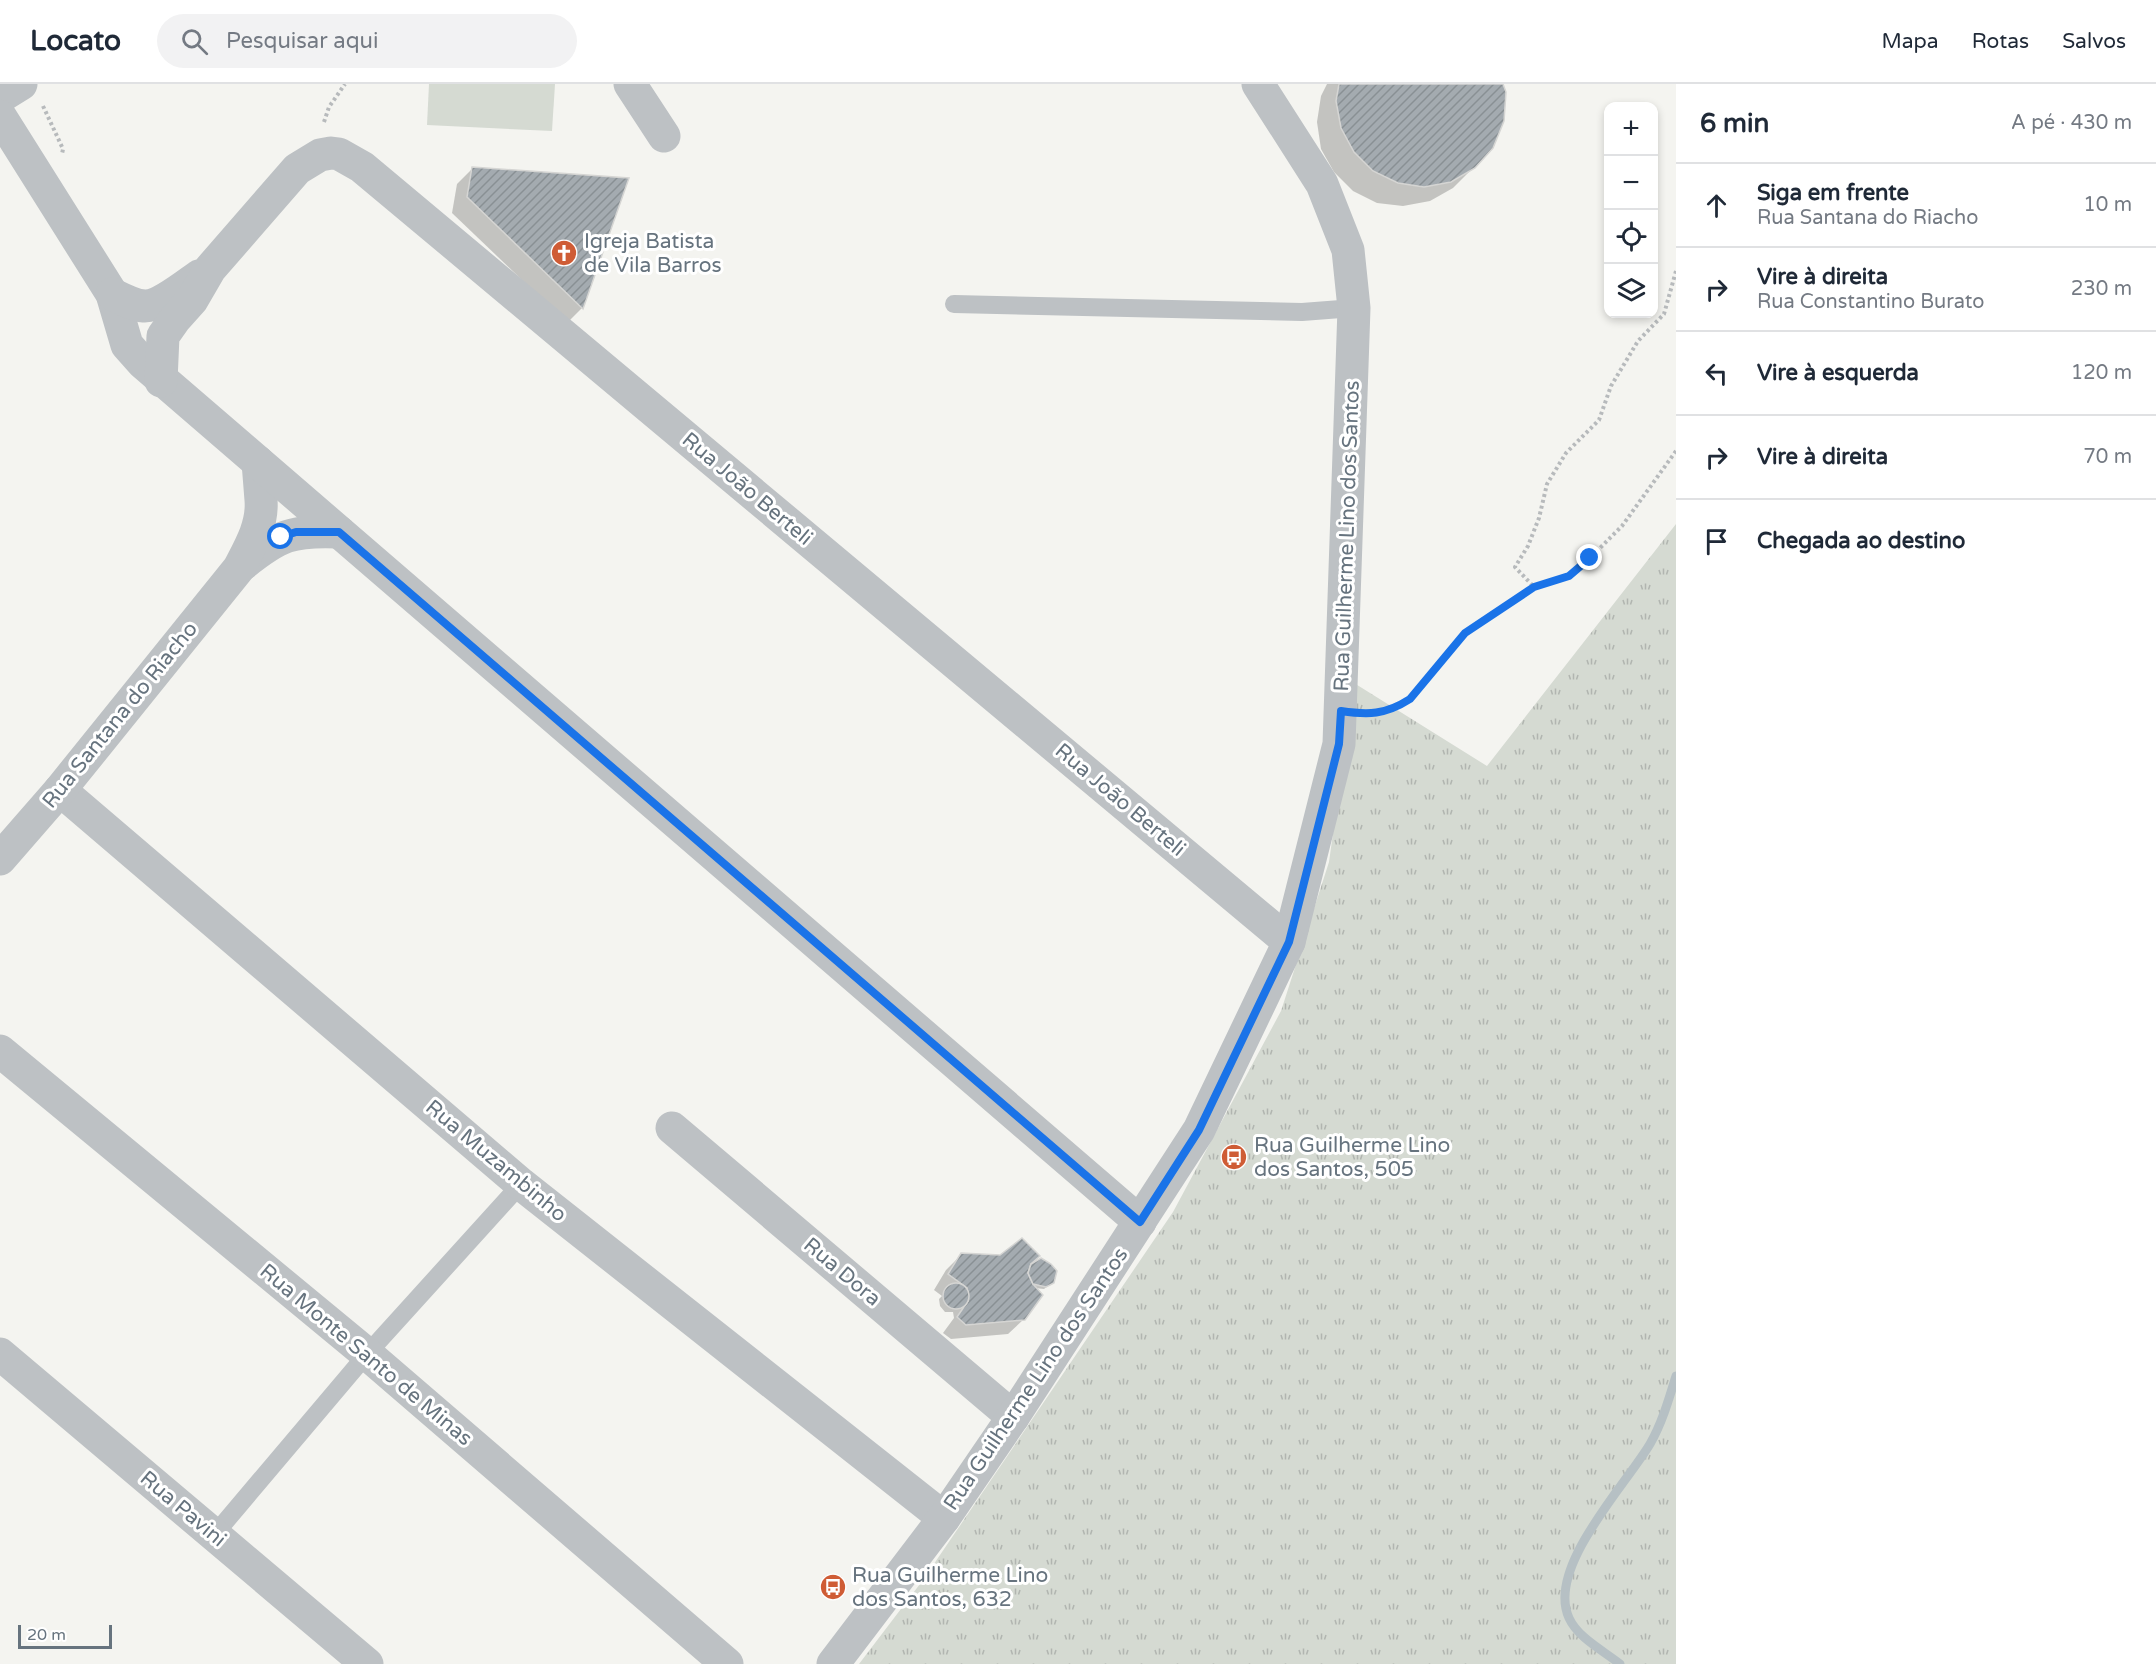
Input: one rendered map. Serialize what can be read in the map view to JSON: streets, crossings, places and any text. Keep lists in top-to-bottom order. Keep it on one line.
{"streets":{"street":["Rua João Berteli","Rua Guilherme Lino dos Santos","Rua Santana do Riacho","Rua Muzambinho","Rua Dora","Rua Monte Santo de Minas","Rua Pavini"]},"crossings":[["Rua João Berteli","Rua Guilherme Lino dos Santos"],["Rua Guilherme Lino dos Santos","Rua Muzambinho"],["Rua Guilherme Lino dos Santos","Rua Dora"],["Rua Santana do Riacho","Rua Muzambinho"]],"places":{"church":["Igreja Batista de Vila Barros"],"bus stop":["Rua Guilherme Lino dos Santos, 505","Rua Guilherme Lino dos Santos, 632"]},"scale_bar":"20 m","page":{"header":"Locato","search":"Pesquisar aqui","nav":["Mapa","Rotas","Salvos"],"heading":["6 min","A pé · 430 m"],"map_buttons":["+","−"],"list":[["Siga em frente","Rua Santana do Riacho","10 m"],["Vire à direita","Rua Constantino Burato","230 m"],["Vire à esquerda","120 m"],["Vire à direita","70 m"],"Chegada ao destino"],"scale":"20 m"}}
